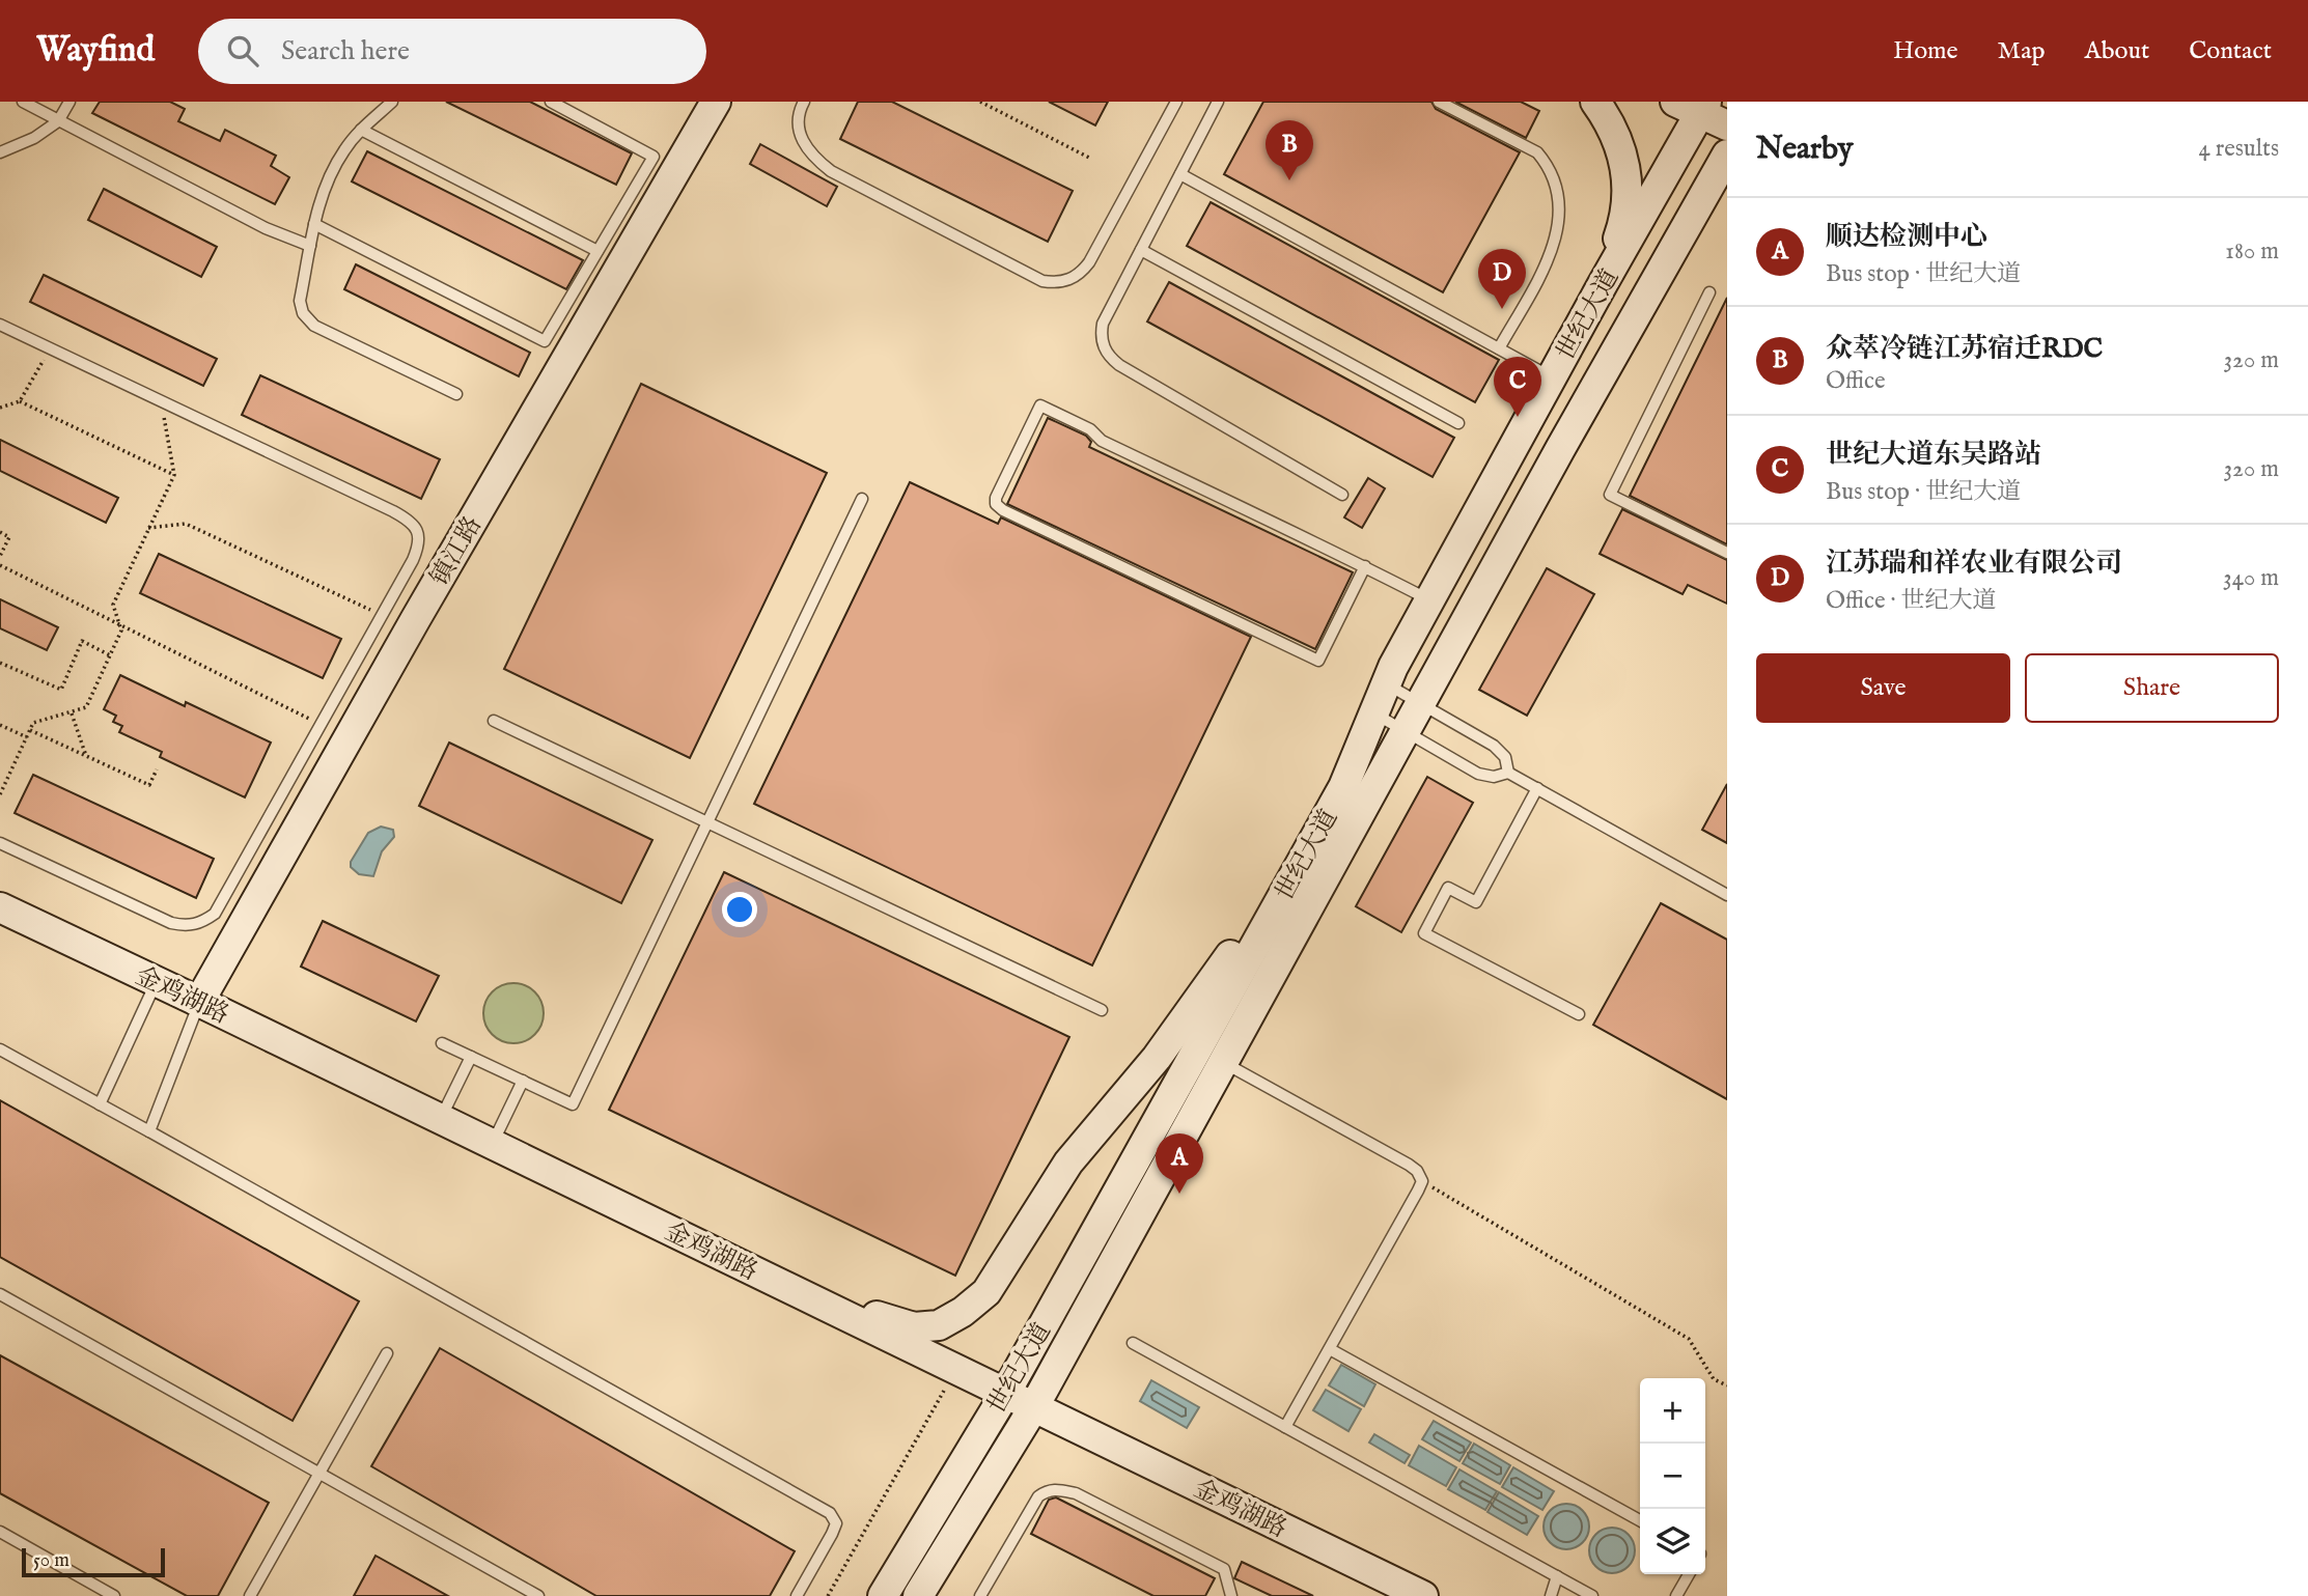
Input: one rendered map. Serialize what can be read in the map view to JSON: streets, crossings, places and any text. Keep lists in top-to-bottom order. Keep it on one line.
{"streets":{"street":["世纪大道","镇江路","金鸡湖路"]},"crossings":[["世纪大道","金鸡湖路"],["镇江路","金鸡湖路"]],"scale_bar":"50 m","page":{"header":"Wayfind","search":"Search here","nav":["Home","Map","About","Contact"],"heading":["Nearby","4 results"],"pins":["B","D","C","A"],"list":[{"mark":"A","name":"顺达检测中心","note":"Bus stop · 世纪大道","value":"180 m"},{"mark":"B","name":"众萃冷链江苏宿迁RDC","note":"Office","value":"320 m"},{"mark":"C","name":"世纪大道东吴路站","note":"Bus stop · 世纪大道","value":"320 m"},{"mark":"D","name":"江苏瑞和祥农业有限公司","note":"Office · 世纪大道","value":"340 m"}],"buttons":["Save","Share"],"map_buttons":["+","−"],"scale":"50 m"}}
